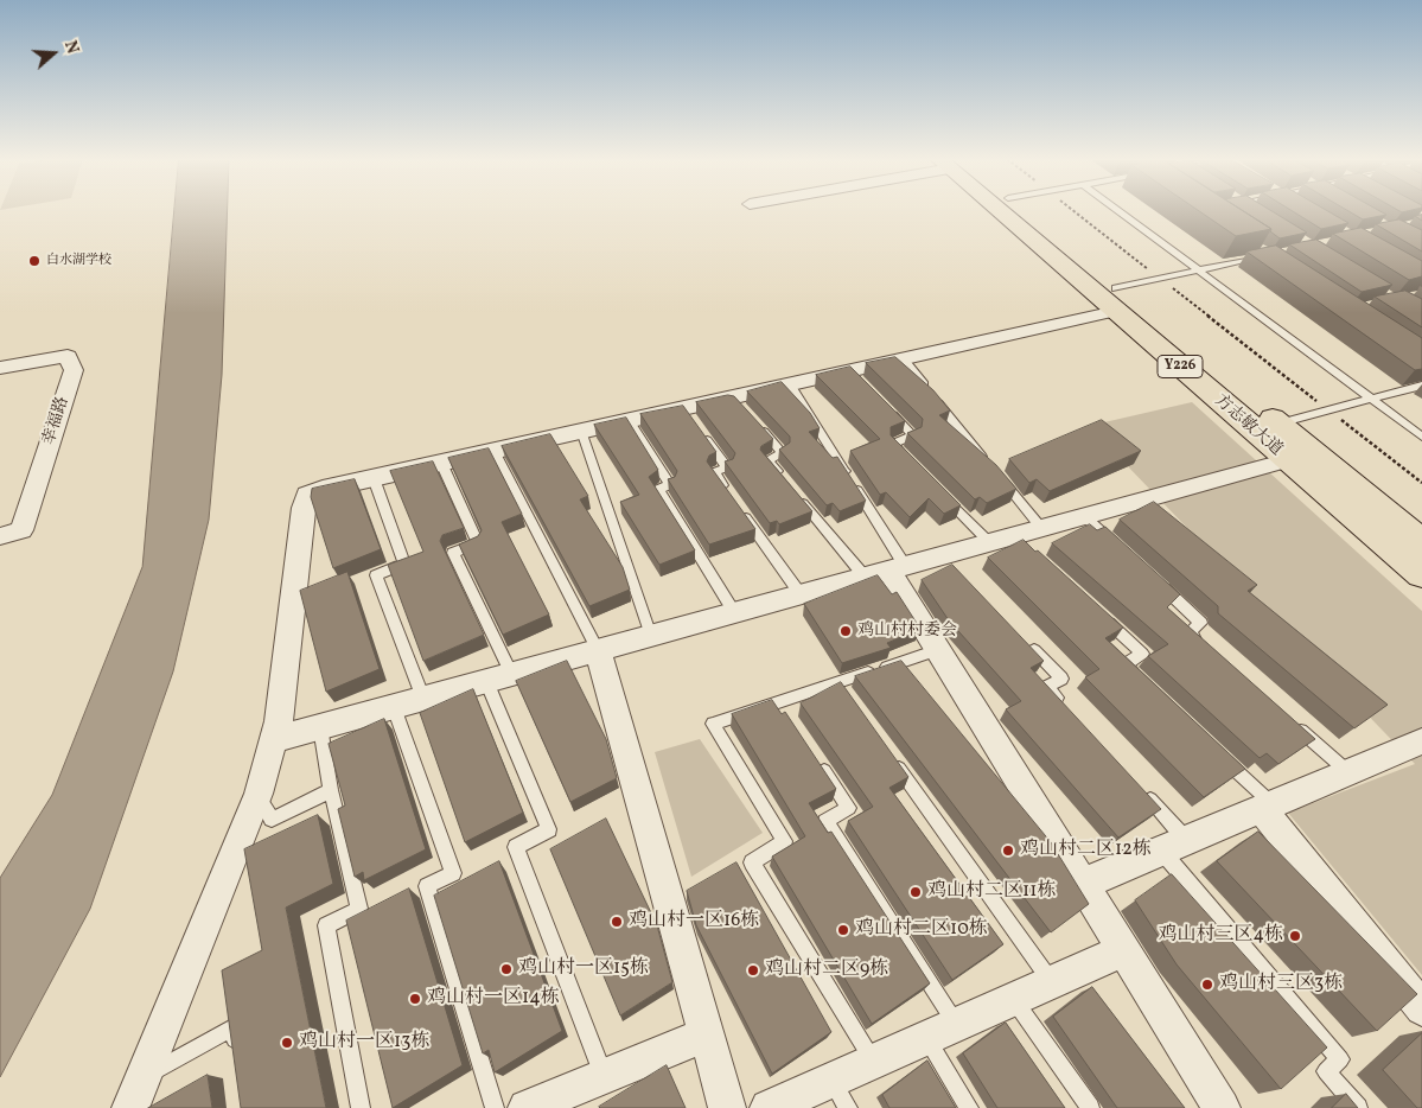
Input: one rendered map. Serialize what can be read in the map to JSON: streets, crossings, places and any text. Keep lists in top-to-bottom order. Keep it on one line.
{"streets":{"main road":["Y226","方志敏大道"],"street":["幸福路"]},"places":["白水湖学校","鸡山村村委会","鸡山村二区12栋","鸡山村二区11栋","鸡山村一区16栋","鸡山村二区10栋","鸡山村三区4栋","鸡山村一区15栋","鸡山村二区9栋","鸡山村三区3栋","鸡山村一区14栋","鸡山村一区13栋"],"north":"right"}
